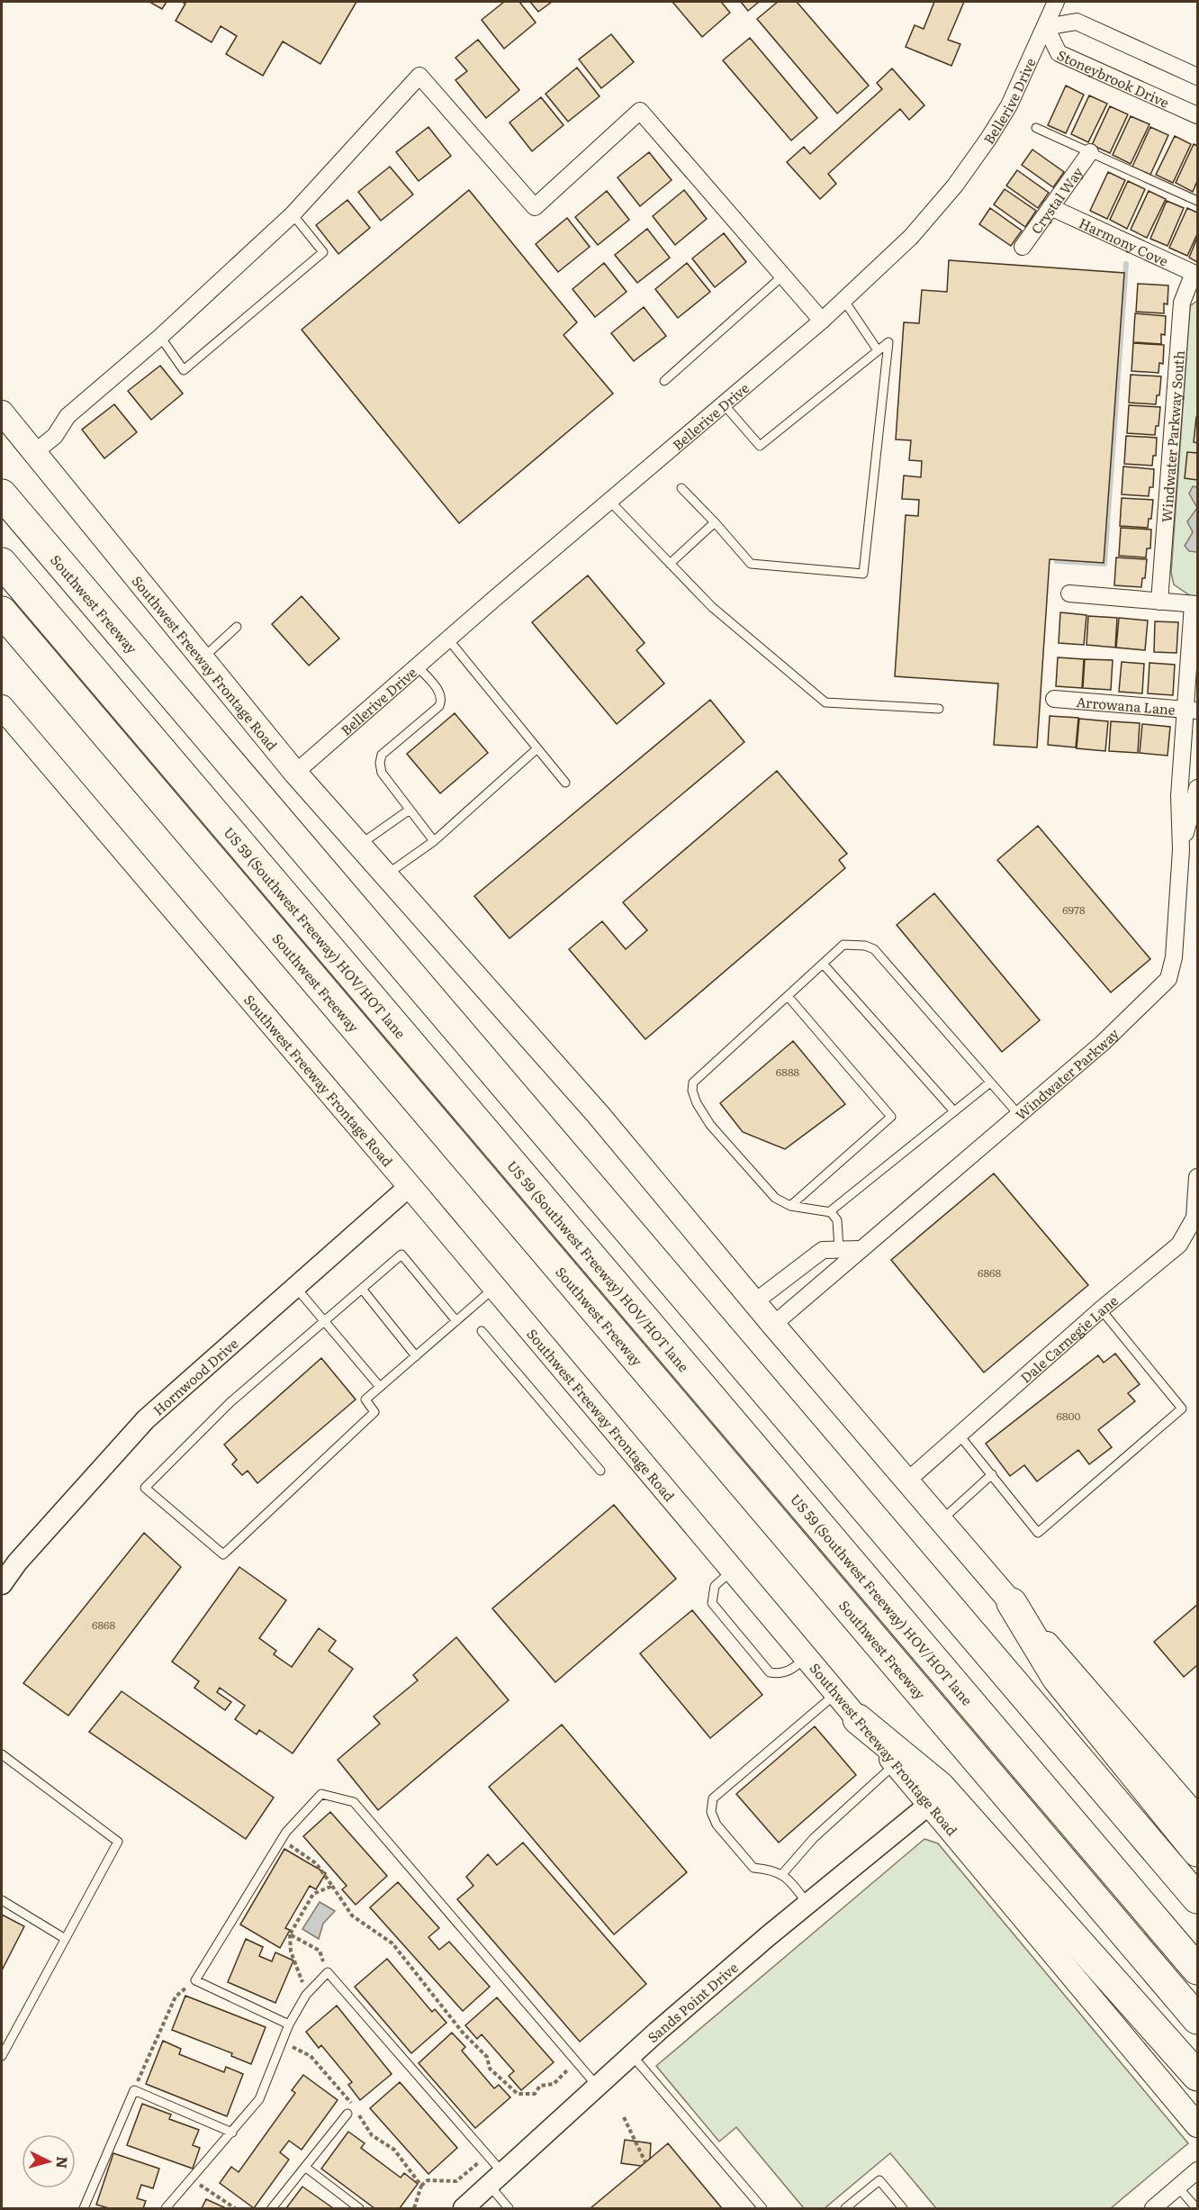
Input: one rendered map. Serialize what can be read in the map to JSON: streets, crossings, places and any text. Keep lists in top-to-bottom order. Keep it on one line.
{"streets":{"highway":["Southwest Freeway","US 59 (Southwest Freeway) HOV/HOT lane"],"main road":["Southwest Freeway Frontage Road"],"street":["Stoneybrook Drive","Bellerive Drive","Crystal Way","Harmony Cove","Windwater Parkway South","Arrowana Lane","Windwater Parkway","Dale Carnegie Lane","Hornwood Drive","Sands Point Drive"]},"crossings":[["Stoneybrook Drive","Bellerive Drive"],["Bellerive Drive","Southwest Freeway Frontage Road"],["Crystal Way","Harmony Cove"],["Harmony Cove","Windwater Parkway South"],["Southwest Freeway Frontage Road","Windwater Parkway"],["Southwest Freeway Frontage Road","Dale Carnegie Lane"],["Southwest Freeway Frontage Road","Hornwood Drive"],["Southwest Freeway Frontage Road","Sands Point Drive"],["Arrowana Lane","Windwater Parkway"]],"house_numbers":["6978","6888","6868","6800","6868"],"north":"right"}
